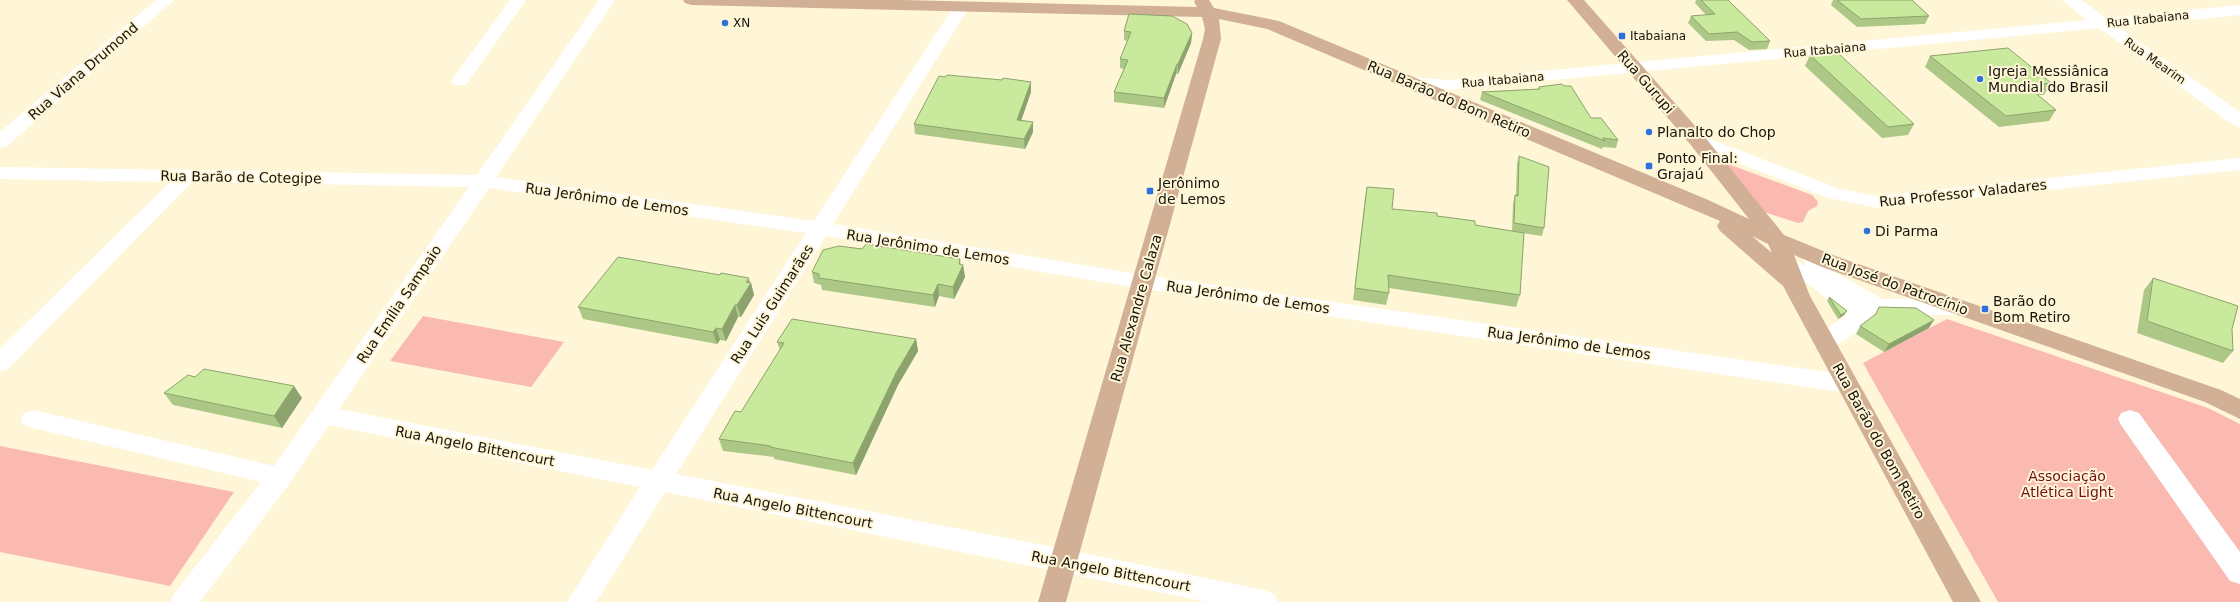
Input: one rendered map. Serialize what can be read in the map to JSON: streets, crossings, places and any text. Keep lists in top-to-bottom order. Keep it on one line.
{"streets":{"main road":["Rua Gurupi","Rua Barão do Bom Retiro","Rua José do Patrocínio","Rua Alexandre Calaza"],"street":["Rua Itabaiana","Rua Mearim","Rua Viana Drumond","Rua Barão de Cotegipe","Rua Professor Valadares","Rua Jerônimo de Lemos","Rua Emília Sampaio","Rua Luis Guimarães","Rua Angelo Bittencourt"]},"crossings":[["Rua Itabaiana","Rua Mearim"],["Rua Itabaiana","Rua Gurupi"],["Rua Itabaiana","Rua Barão do Bom Retiro"],["Rua Gurupi","Rua Barão do Bom Retiro"],["Rua Gurupi","Rua Professor Valadares"],["Rua Gurupi","Rua José do Patrocínio"],["Rua Barão do Bom Retiro","Rua Jerônimo de Lemos"],["Rua Barão do Bom Retiro","Rua José do Patrocínio"],["Rua Barão do Bom Retiro","Rua Luis Guimarães"],["Rua Barão do Bom Retiro","Rua Alexandre Calaza"],["Rua Barão de Cotegipe","Rua Jerônimo de Lemos"],["Rua Barão de Cotegipe","Rua Emília Sampaio"],["Rua Jerônimo de Lemos","Rua Emília Sampaio"],["Rua Jerônimo de Lemos","Rua Luis Guimarães"],["Rua Jerônimo de Lemos","Rua Alexandre Calaza"],["Rua Emília Sampaio","Rua Angelo Bittencourt"],["Rua Luis Guimarães","Rua Angelo Bittencourt"],["Rua Alexandre Calaza","Rua Angelo Bittencourt"]],"parks":["Associação Atlética Light"],"places":{"other":["XN","Igreja Messiânica Mundial do Brasil","Planalto do Chop","Di Parma"],"transit":["Itabaiana","Ponto Final: Grajaú","Jerônimo de Lemos","Barão do Bom Retiro"]}}
